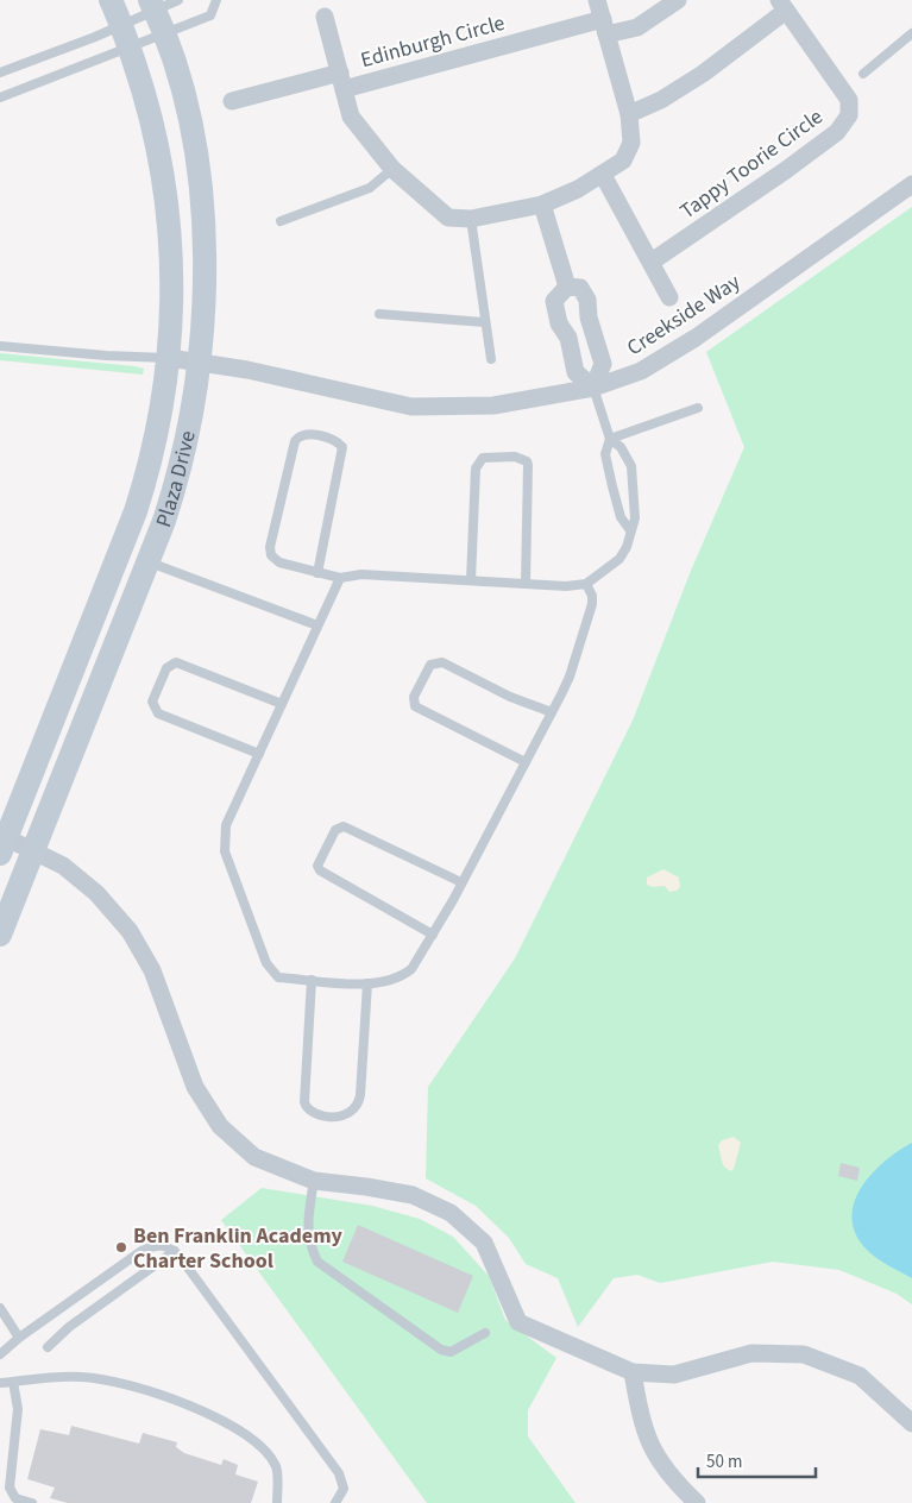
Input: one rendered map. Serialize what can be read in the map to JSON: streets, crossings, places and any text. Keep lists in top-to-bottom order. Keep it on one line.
{"streets":{"street":["Edinburgh Circle","Tappy Toorie Circle","Creekside Way","Plaza Drive"]},"crossings":[["Creekside Way","Plaza Drive"]],"places":["Ben Franklin Academy Charter School"],"scale_bar":"50 m"}
